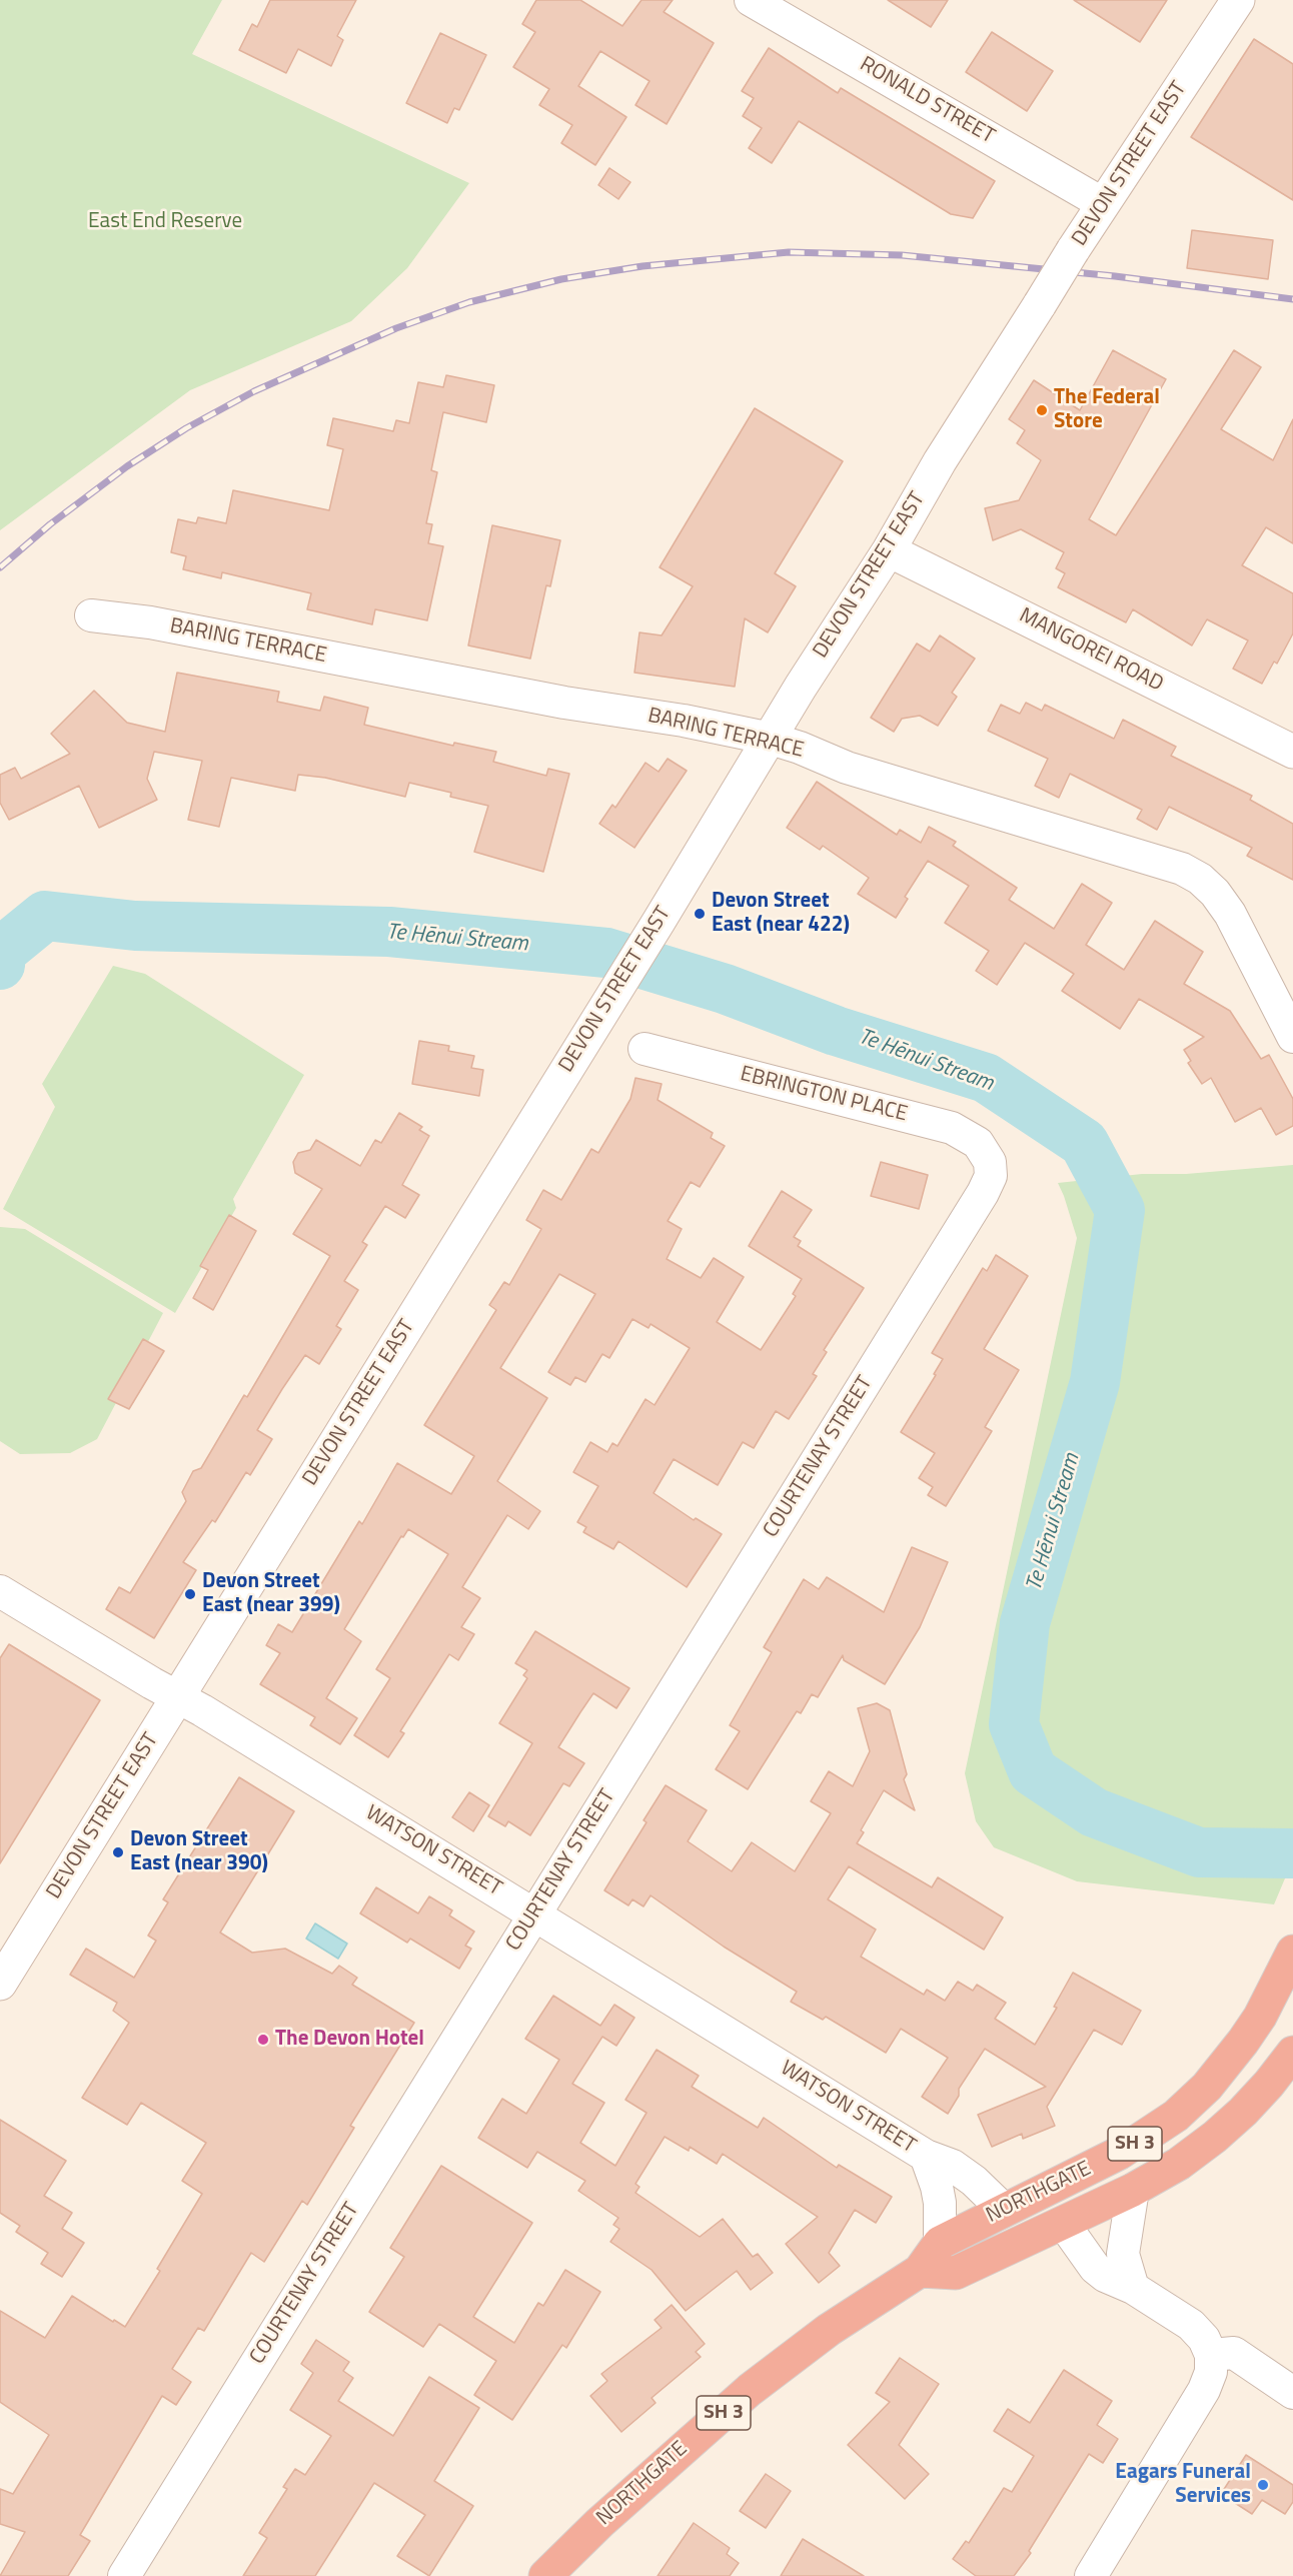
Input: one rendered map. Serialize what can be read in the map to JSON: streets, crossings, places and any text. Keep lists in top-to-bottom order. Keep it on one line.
{"streets":{"highway":["SH 3","NORTHGATE"],"main road":["DEVON STREET EAST","MANGOREI ROAD"],"street":["RONALD STREET","BARING TERRACE","EBRINGTON PLACE","COURTENAY STREET","WATSON STREET"]},"crossings":[["RONALD STREET","DEVON STREET EAST"],["DEVON STREET EAST","BARING TERRACE"],["DEVON STREET EAST","MANGOREI ROAD"],["DEVON STREET EAST","WATSON STREET"],["EBRINGTON PLACE","COURTENAY STREET"],["COURTENAY STREET","WATSON STREET"],["WATSON STREET","NORTHGATE"]],"water":["Te Hēnui Stream"],"parks":["East End Reserve"],"places":["The Federal Store","Devon Street East (near 422)","Devon Street East (near 399)","Devon Street East (near 390)","The Devon Hotel","Eagars Funeral Services"]}
